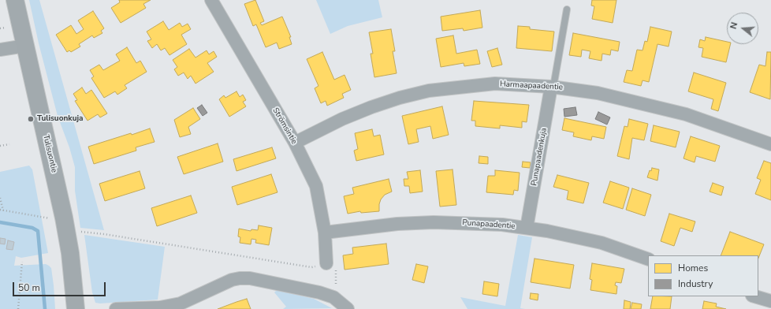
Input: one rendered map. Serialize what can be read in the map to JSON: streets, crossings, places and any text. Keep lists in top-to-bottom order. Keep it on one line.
{"streets":{"main road":["Tulisuontie"],"street":["Harmaapaadentie","Strömsintie","Punapaadenkuja","Punapaadentie"]},"crossings":[["Harmaapaadentie","Strömsintie"],["Harmaapaadentie","Punapaadenkuja"],["Strömsintie","Punapaadentie"],["Punapaadenkuja","Punapaadentie"]],"places":["Tulisuonkuja"],"legend":["Homes","Industry"],"scale_bar":"50 m","north":"left"}
